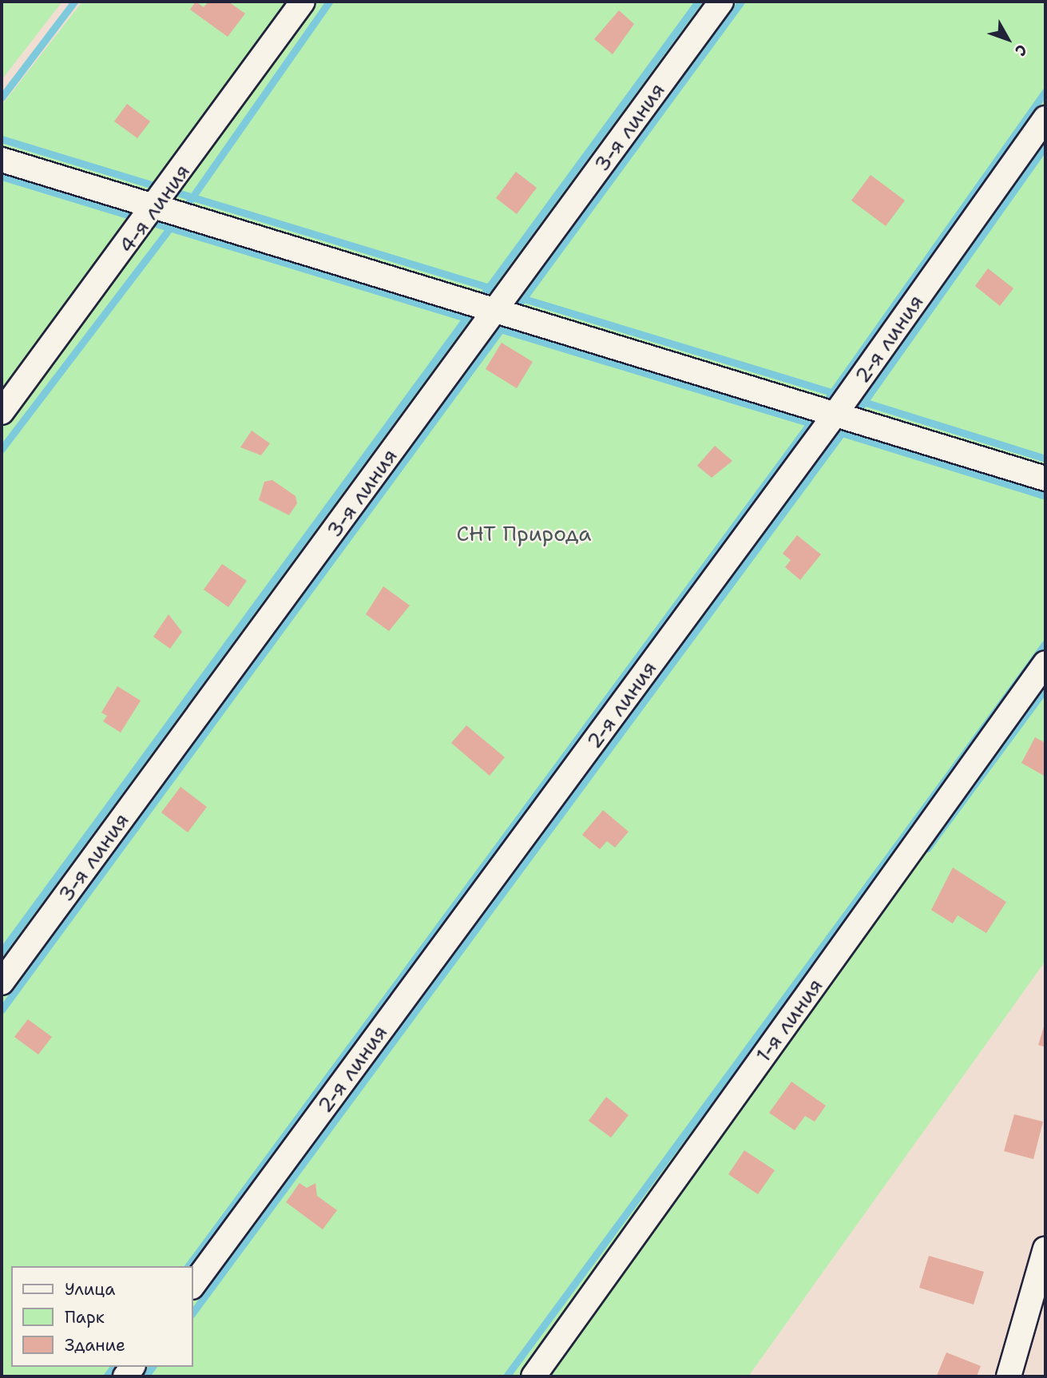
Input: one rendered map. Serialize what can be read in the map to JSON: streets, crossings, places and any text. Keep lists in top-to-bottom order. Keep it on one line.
{"streets":{"street":["3-я линия","4-я линия","2-я линия","1-я линия"]},"parks":["СНТ Природа"],"legend":["Улица","Парк","Здание"],"north":"bottom right"}
